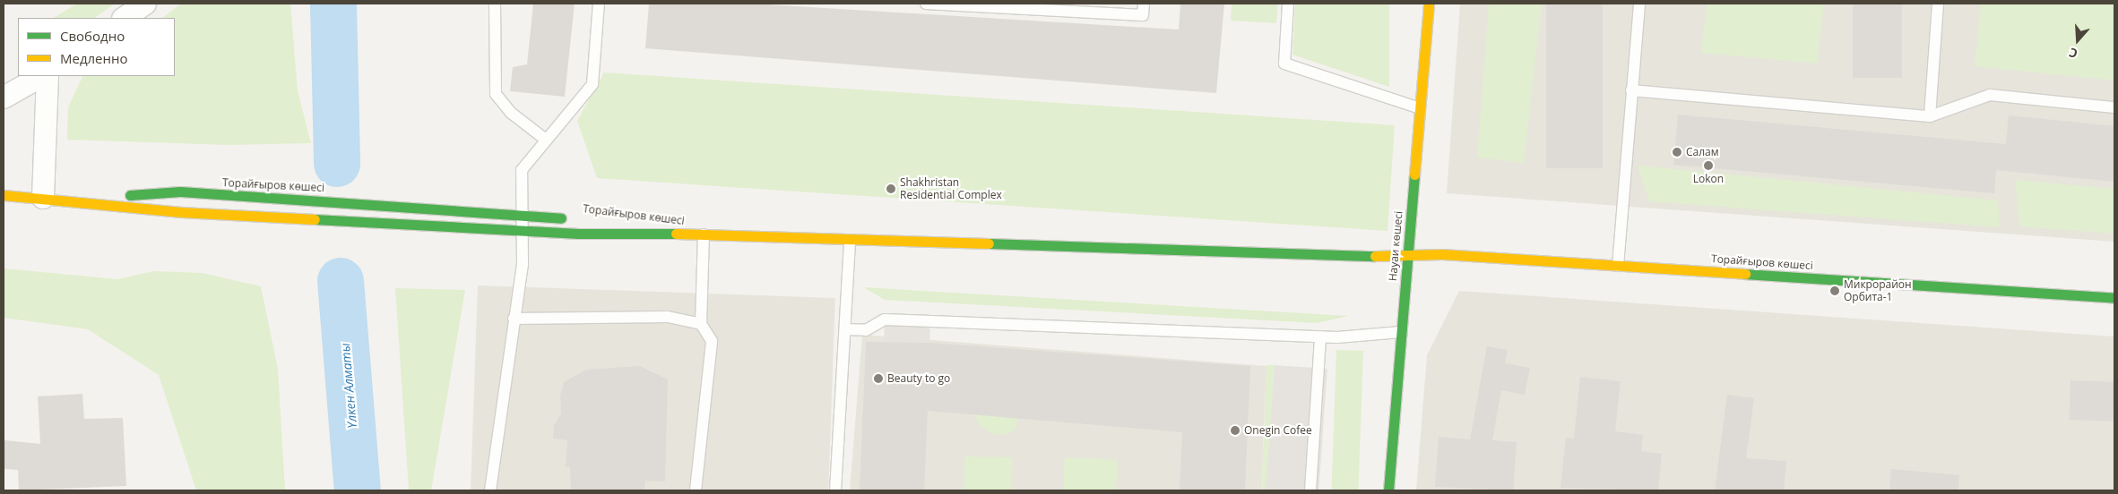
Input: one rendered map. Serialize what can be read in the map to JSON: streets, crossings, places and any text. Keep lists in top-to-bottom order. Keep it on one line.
{"streets":{"street":["Торайғыров көшесі","Науаи көшесі"]},"crossings":[["Торайғыров көшесі","Науаи көшесі"]],"water":["Үлкен Алматы"],"places":["Салам","Lokon","Shakhristan Residential Complex","Микрорайон Орбита-1","Beauty to go","Onegin Cofee"],"legend":["Свободно","Медленно"],"north":"bottom"}
